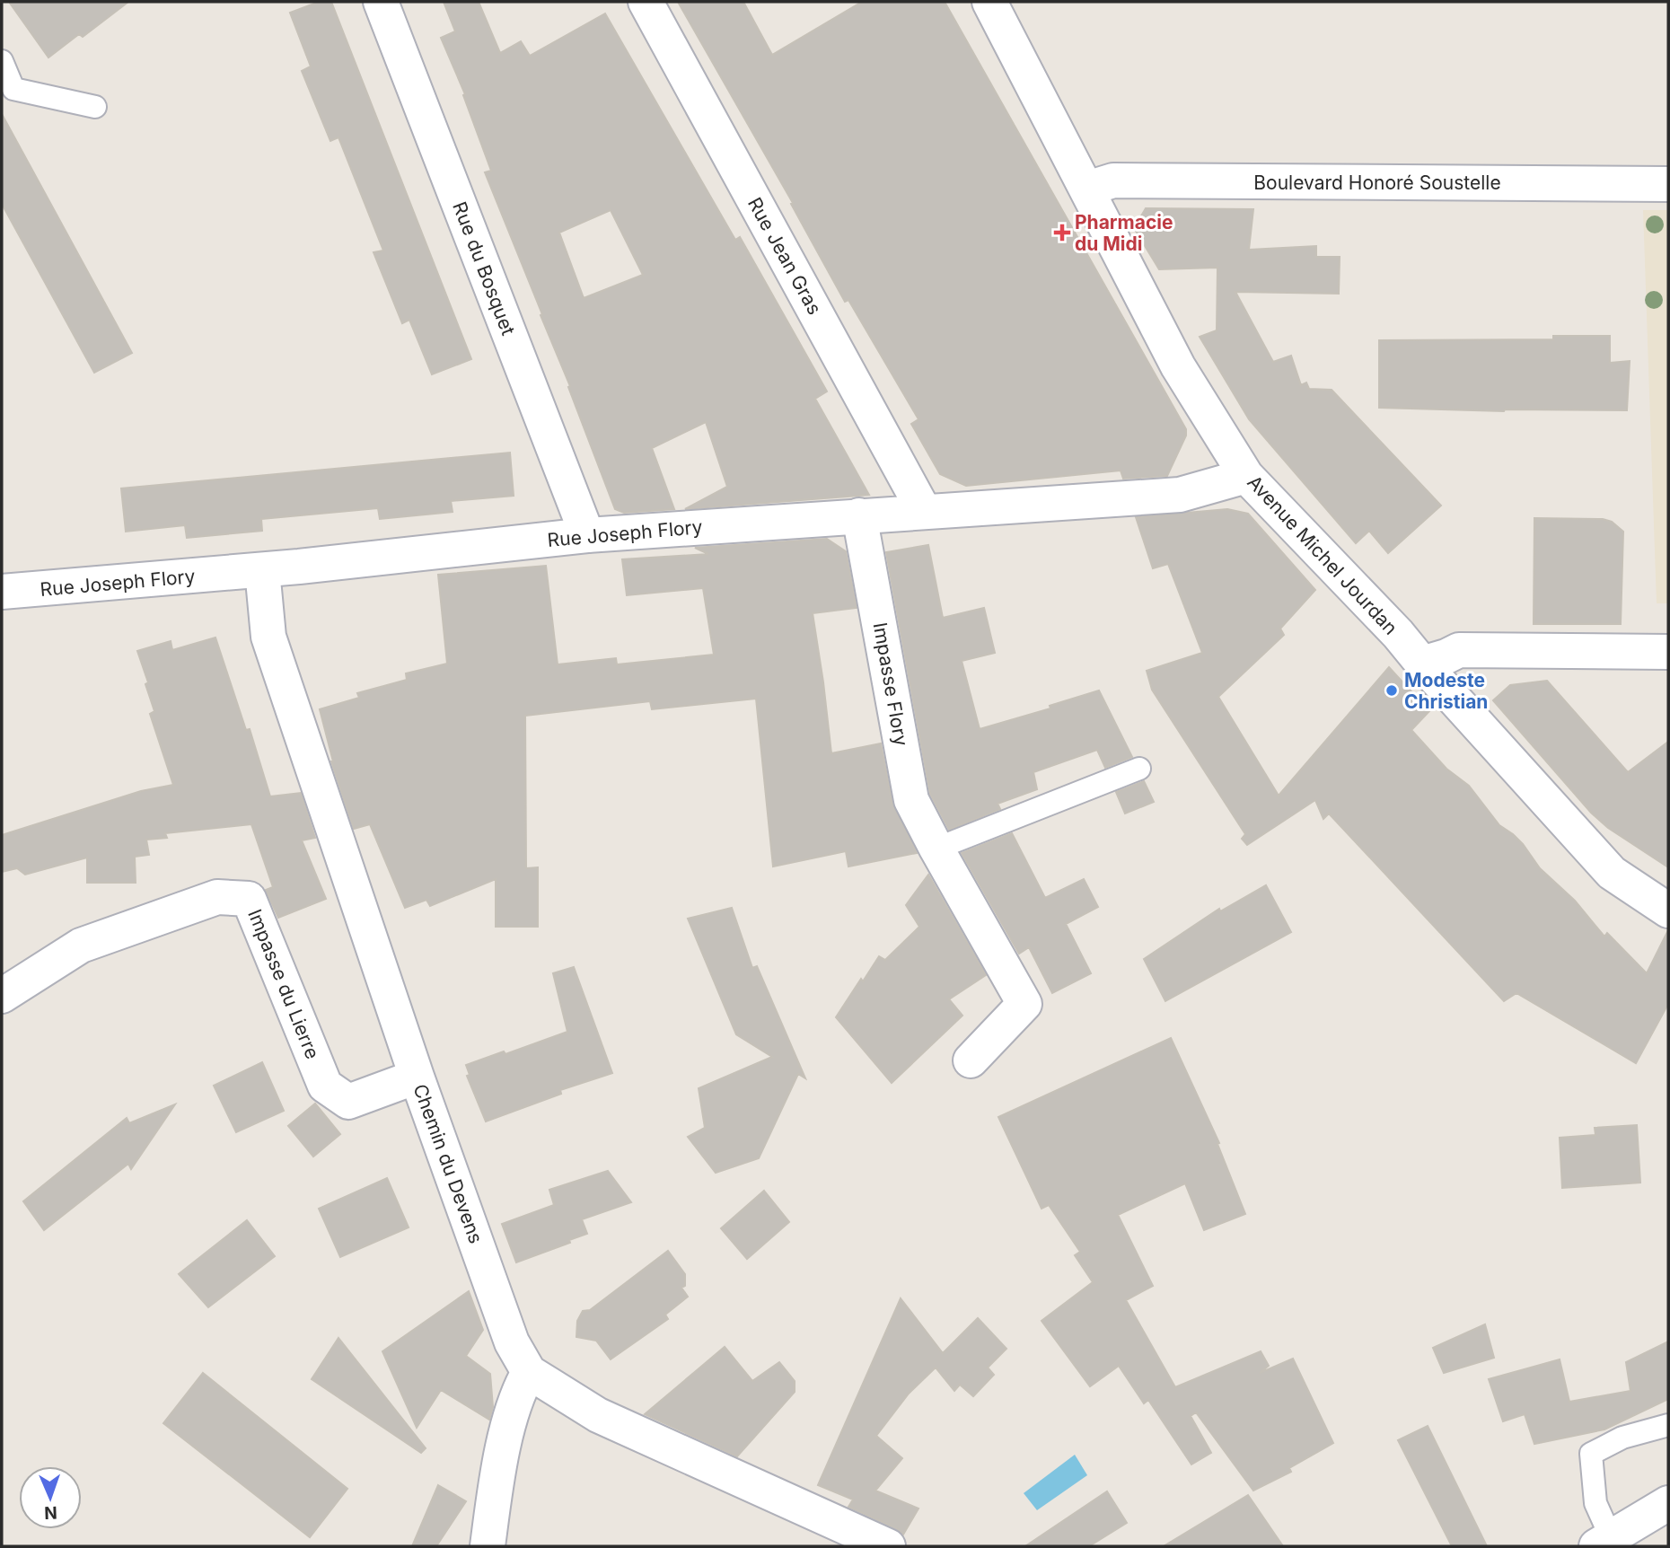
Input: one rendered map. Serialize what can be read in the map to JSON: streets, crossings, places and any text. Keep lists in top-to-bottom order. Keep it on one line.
{"streets":{"street":["Boulevard Honoré Soustelle","Rue Jean Gras","Rue du Bosquet","Rue Joseph Flory","Avenue Michel Jourdan","Impasse Flory","Impasse du Lierre","Chemin du Devens"]},"crossings":[["Boulevard Honoré Soustelle","Avenue Michel Jourdan"],["Rue Jean Gras","Rue Joseph Flory"],["Rue du Bosquet","Rue Joseph Flory"],["Rue Joseph Flory","Avenue Michel Jourdan"],["Rue Joseph Flory","Impasse Flory"],["Rue Joseph Flory","Chemin du Devens"],["Impasse du Lierre","Chemin du Devens"]],"places":{"health":["Pharmacie du Midi"],"other":["Modeste Christian"]},"north":"bottom"}
